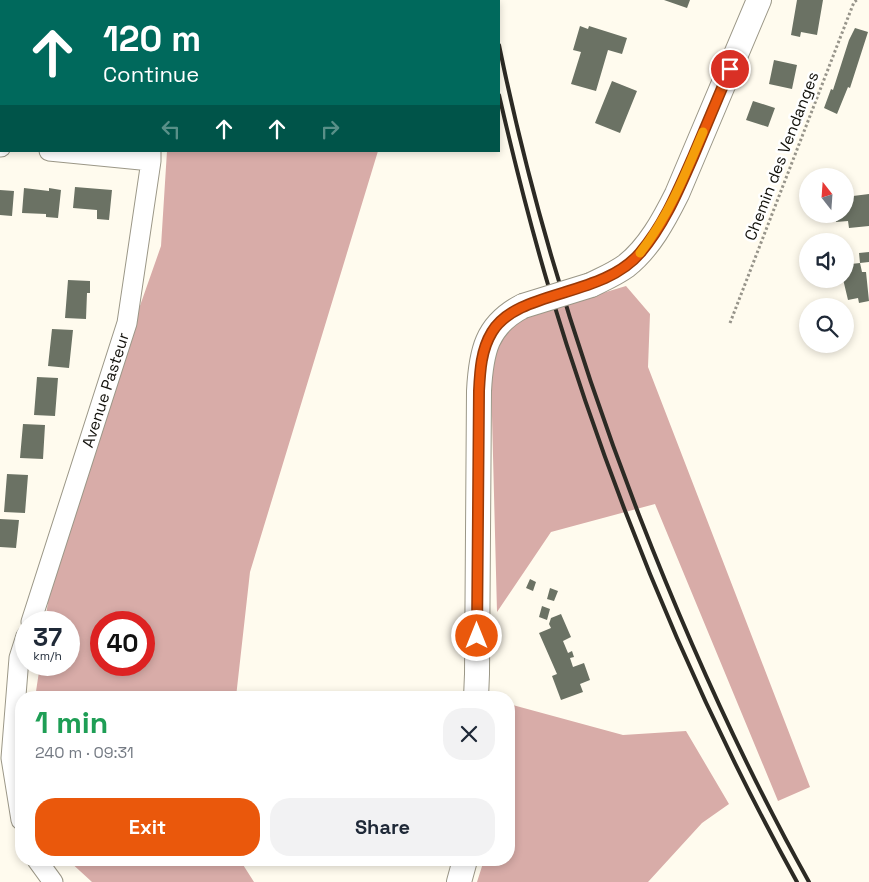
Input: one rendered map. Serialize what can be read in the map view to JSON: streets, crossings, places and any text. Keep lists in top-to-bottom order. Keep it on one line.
{"streets":{"street":["Avenue Pasteur"],"path":["Chemin des Vendanges"]},"north":"top","page":{"turn":["120 m","Continue"],"speed":"37 km/h","limit":"40","heading":["1 min","240 m · 09:31"],"buttons":["Exit","Share"]}}
